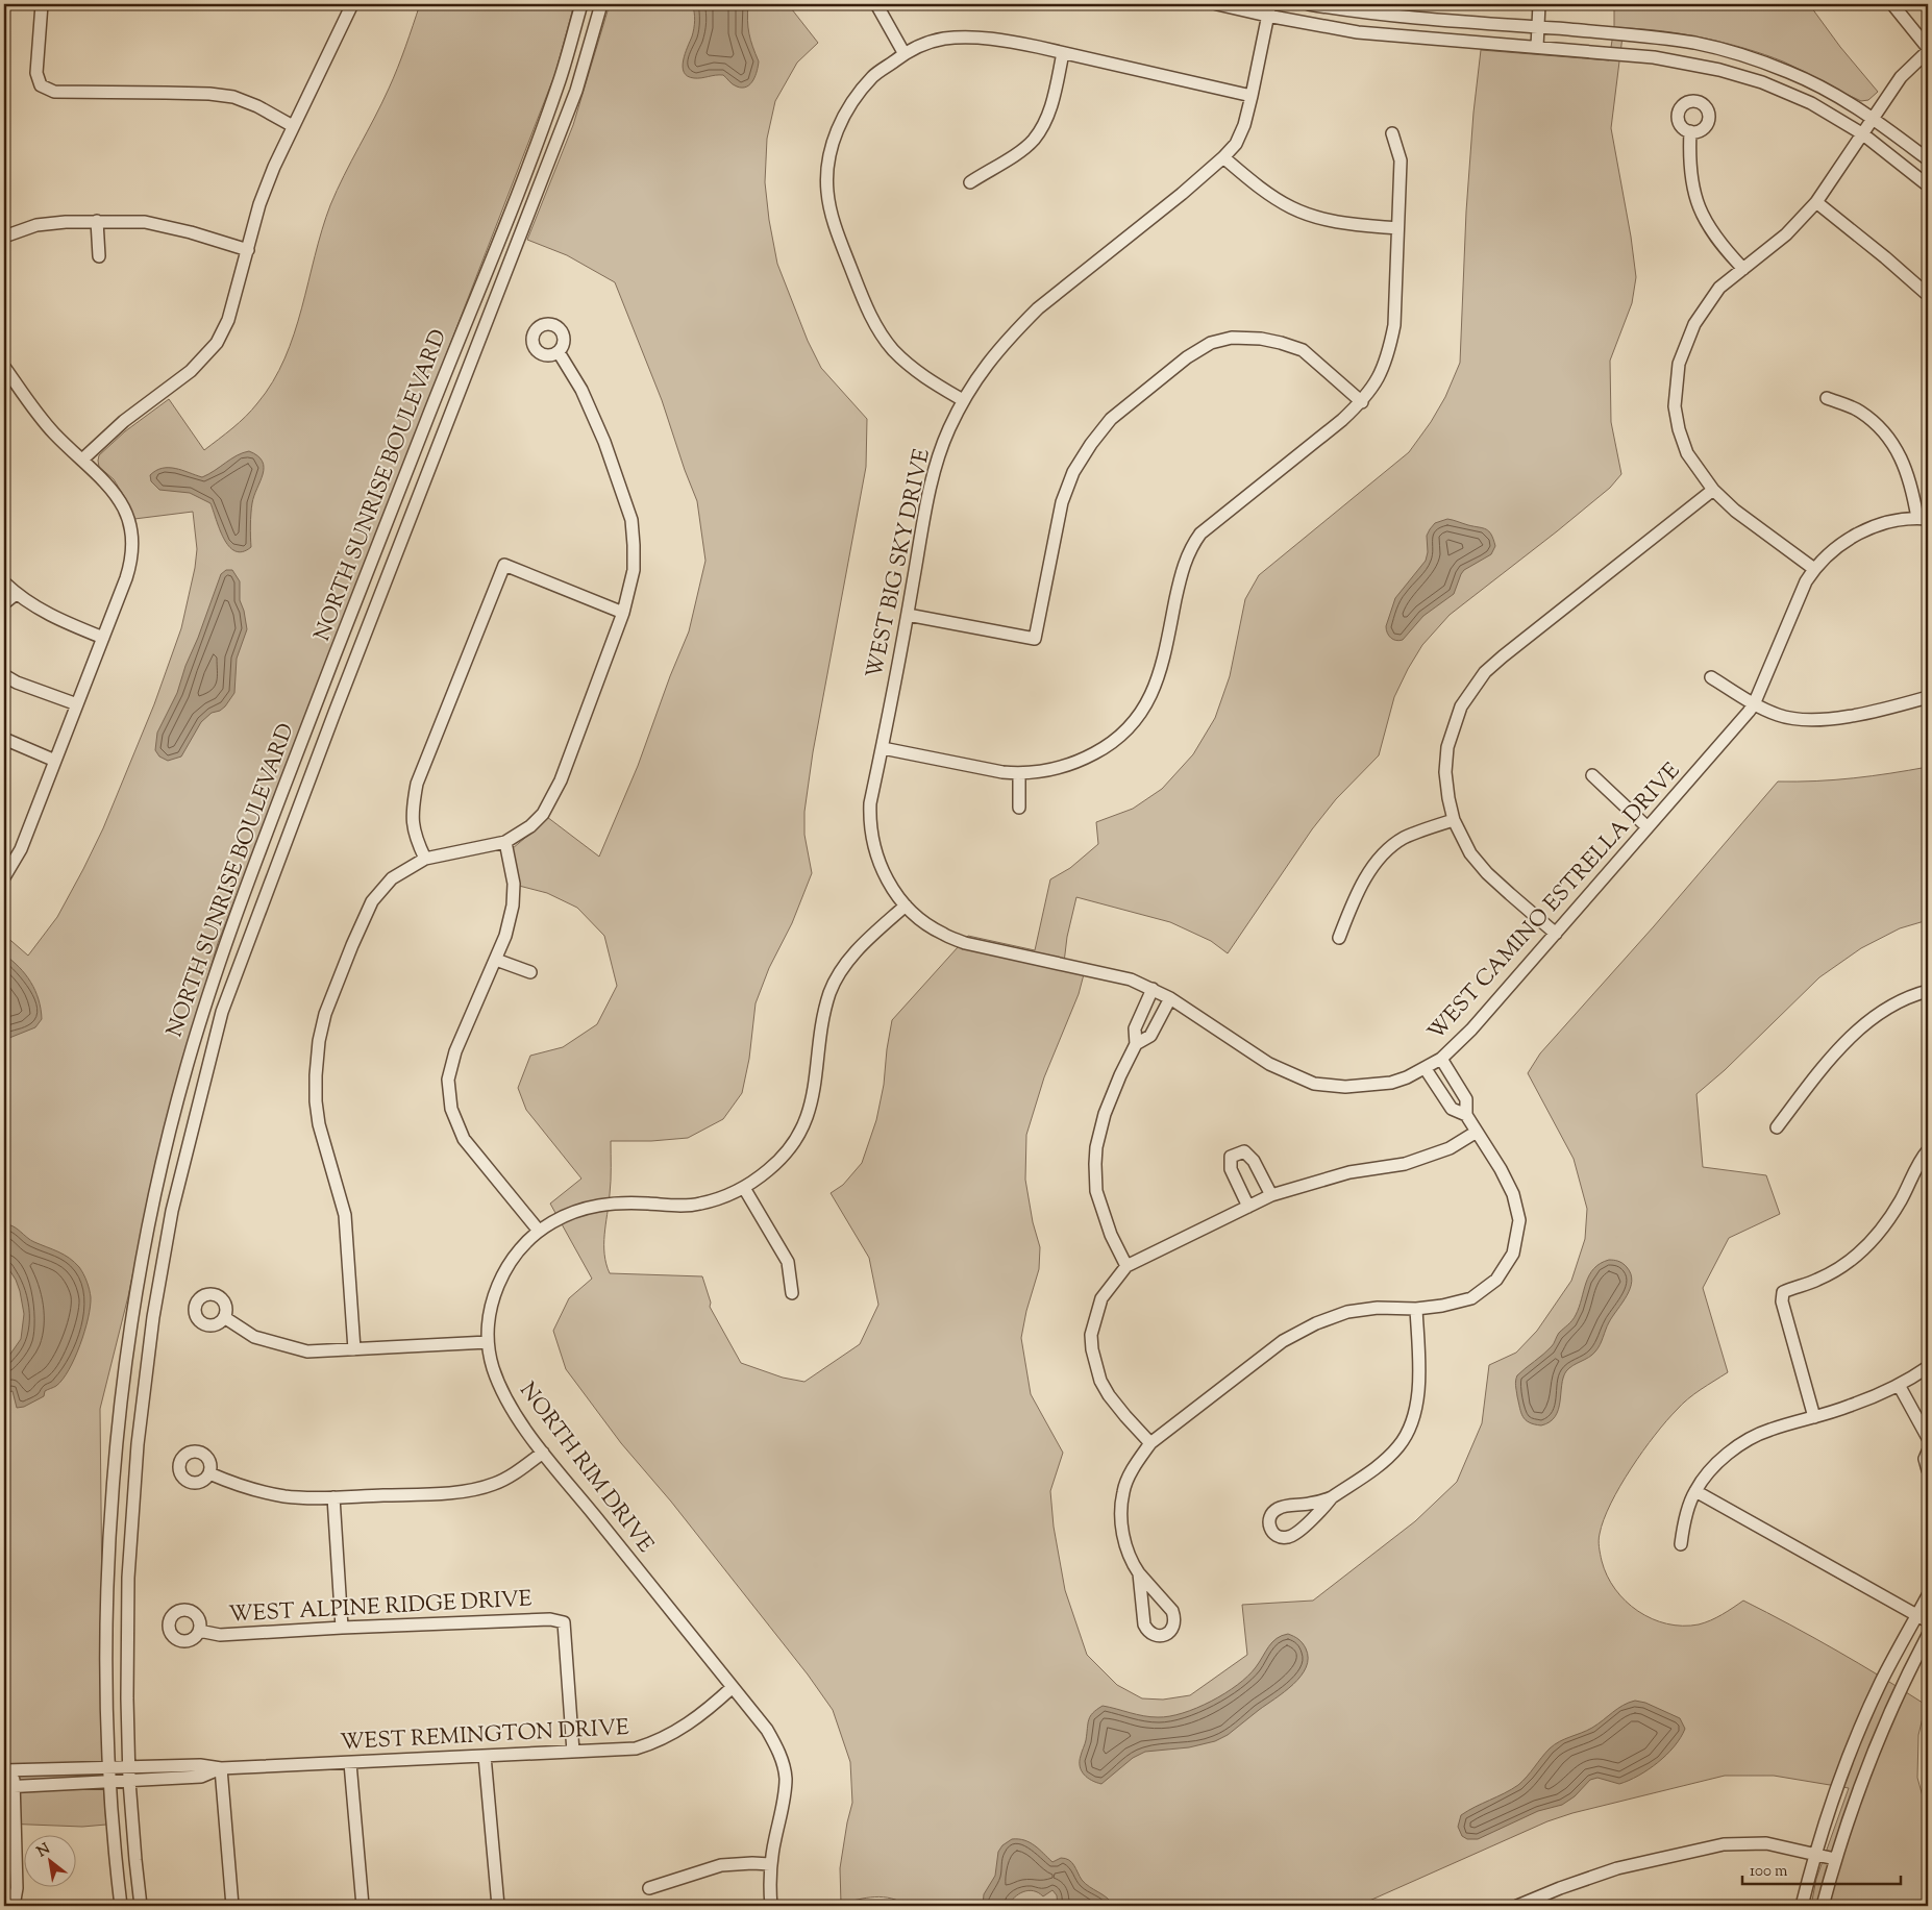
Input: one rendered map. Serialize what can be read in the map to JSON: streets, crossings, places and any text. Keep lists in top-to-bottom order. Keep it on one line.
{"streets":{"street":["NORTH SUNRISE BOULEVARD","WEST BIG SKY DRIVE","WEST CAMINO ESTRELLA DRIVE","NORTH RIM DRIVE","WEST ALPINE RIDGE DRIVE","WEST REMINGTON DRIVE"]},"crossings":[["NORTH SUNRISE BOULEVARD","WEST REMINGTON DRIVE"],["WEST BIG SKY DRIVE","WEST CAMINO ESTRELLA DRIVE"],["WEST BIG SKY DRIVE","NORTH RIM DRIVE"],["WEST CAMINO ESTRELLA DRIVE","NORTH RIM DRIVE"],["NORTH RIM DRIVE","WEST REMINGTON DRIVE"],["WEST ALPINE RIDGE DRIVE","WEST REMINGTON DRIVE"]],"scale_bar":"100 m","north":"top left"}
